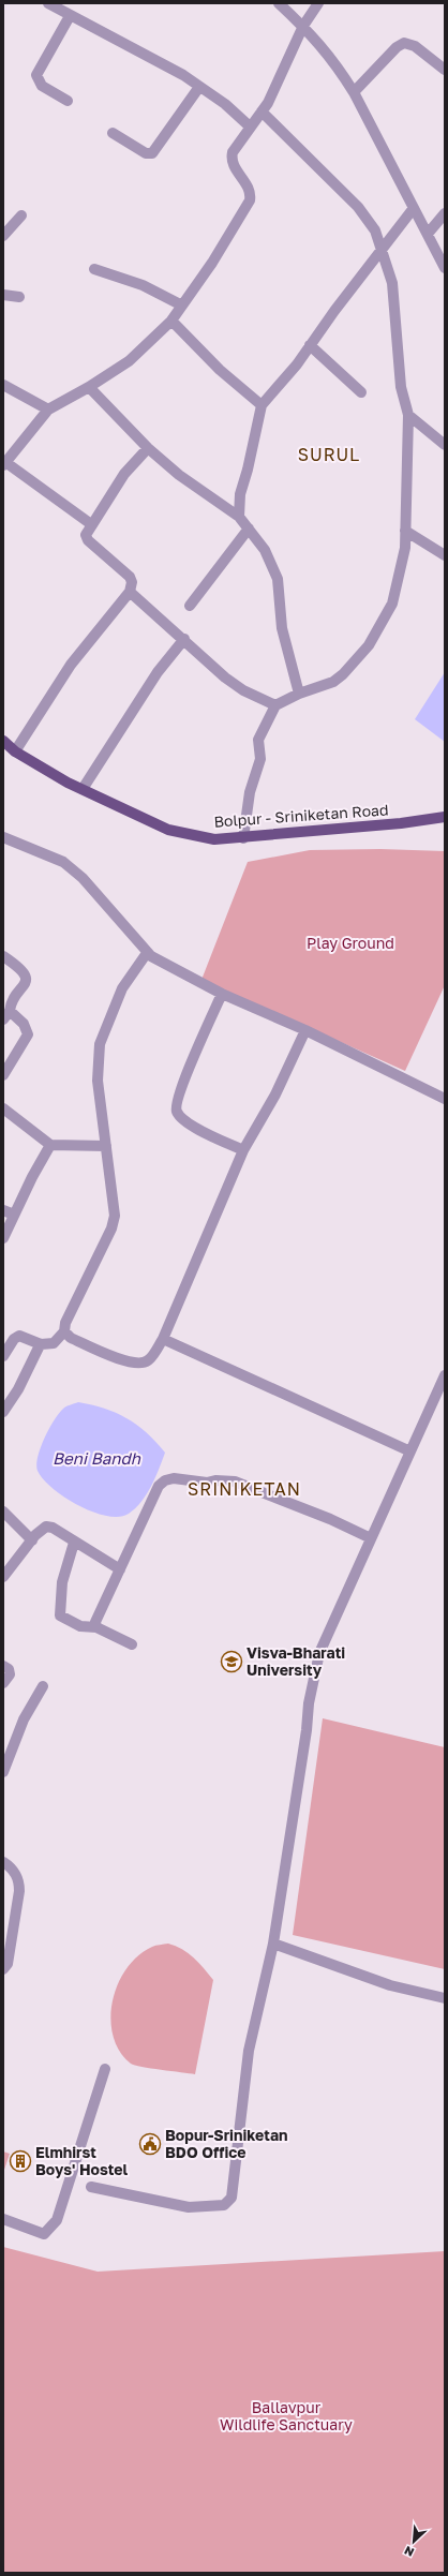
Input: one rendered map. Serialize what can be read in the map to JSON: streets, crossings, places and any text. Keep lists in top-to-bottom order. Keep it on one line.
{"streets":{"main road":["Bolpur - Sriniketan Road"]},"districts":["SURUL","SRINIKETAN"],"water":["Beni Bandh"],"parks":["Play Ground","Ballavpur Wildlife Sanctuary"],"places":{"school or university":["Visva-Bharati University"],"public building":["Bopur-Sriniketan BDO Office"],"building":["Elmhirst Boys' Hostel"]},"north":"bottom left"}
